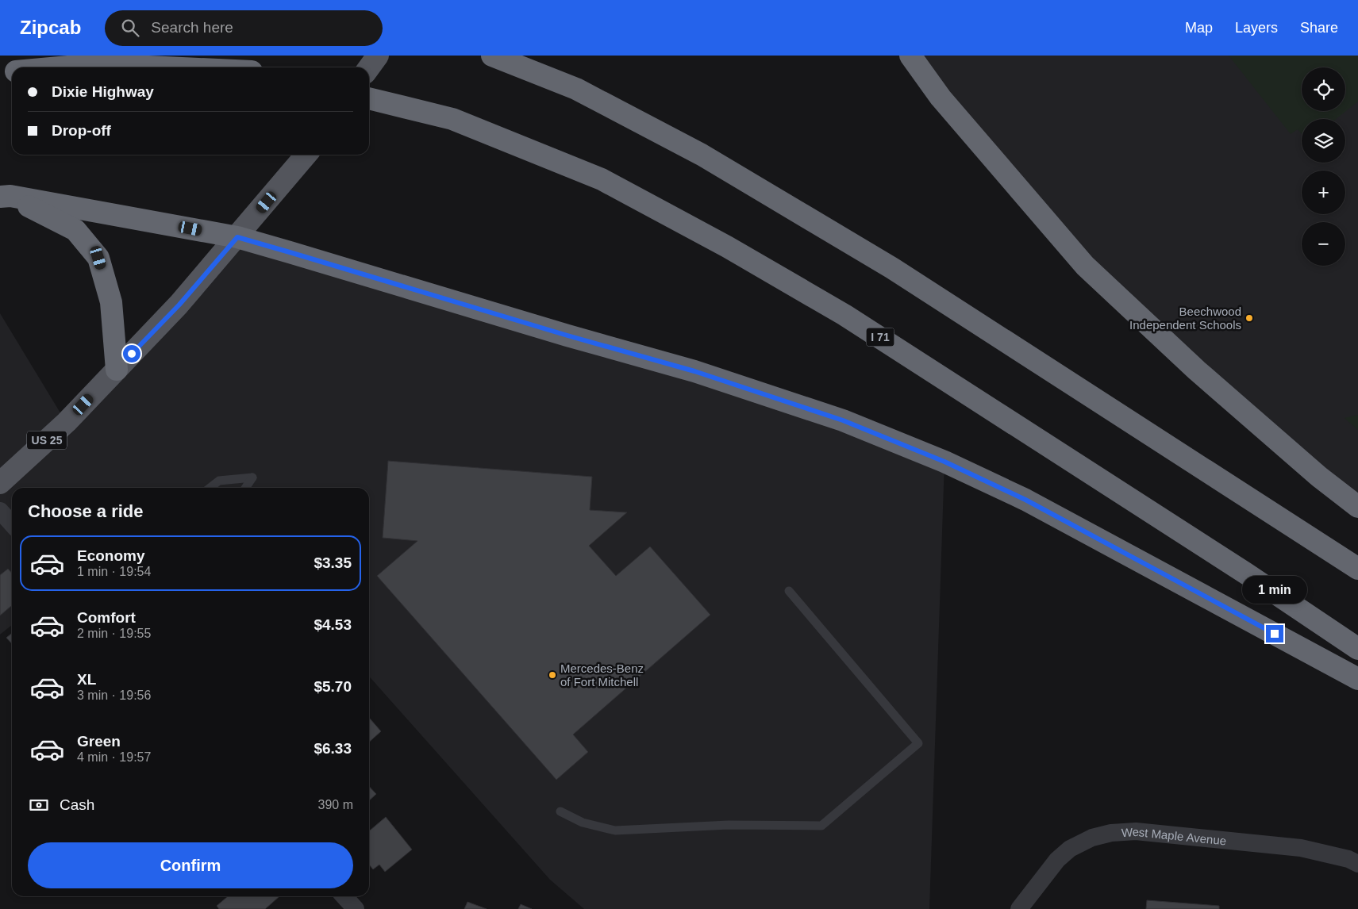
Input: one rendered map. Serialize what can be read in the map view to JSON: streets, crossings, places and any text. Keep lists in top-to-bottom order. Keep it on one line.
{"streets":{"highway":["I 71"],"main road":["US 25"],"street":["West Maple Avenue"]},"places":["Beechwood Independent Schools","Mercedes-Benz of Fort Mitchell"],"page":{"header":"Zipcab","search":"Search here","nav":["Map","Layers","Share"],"map_buttons":["+","−"],"banner":["Dixie Highway","Drop-off"],"heading":"Choose a ride","list":[{"name":"Economy","note":"1 min · 19:54","value":"$3.35"},{"name":"Comfort","note":"2 min · 19:55","value":"$4.53"},{"name":"XL","note":"3 min · 19:56","value":"$5.70"},{"name":"Green","note":"4 min · 19:57","value":"$6.33"}],"bubble":"1 min","pay":["Cash","390 m"],"buttons":"Confirm"}}
